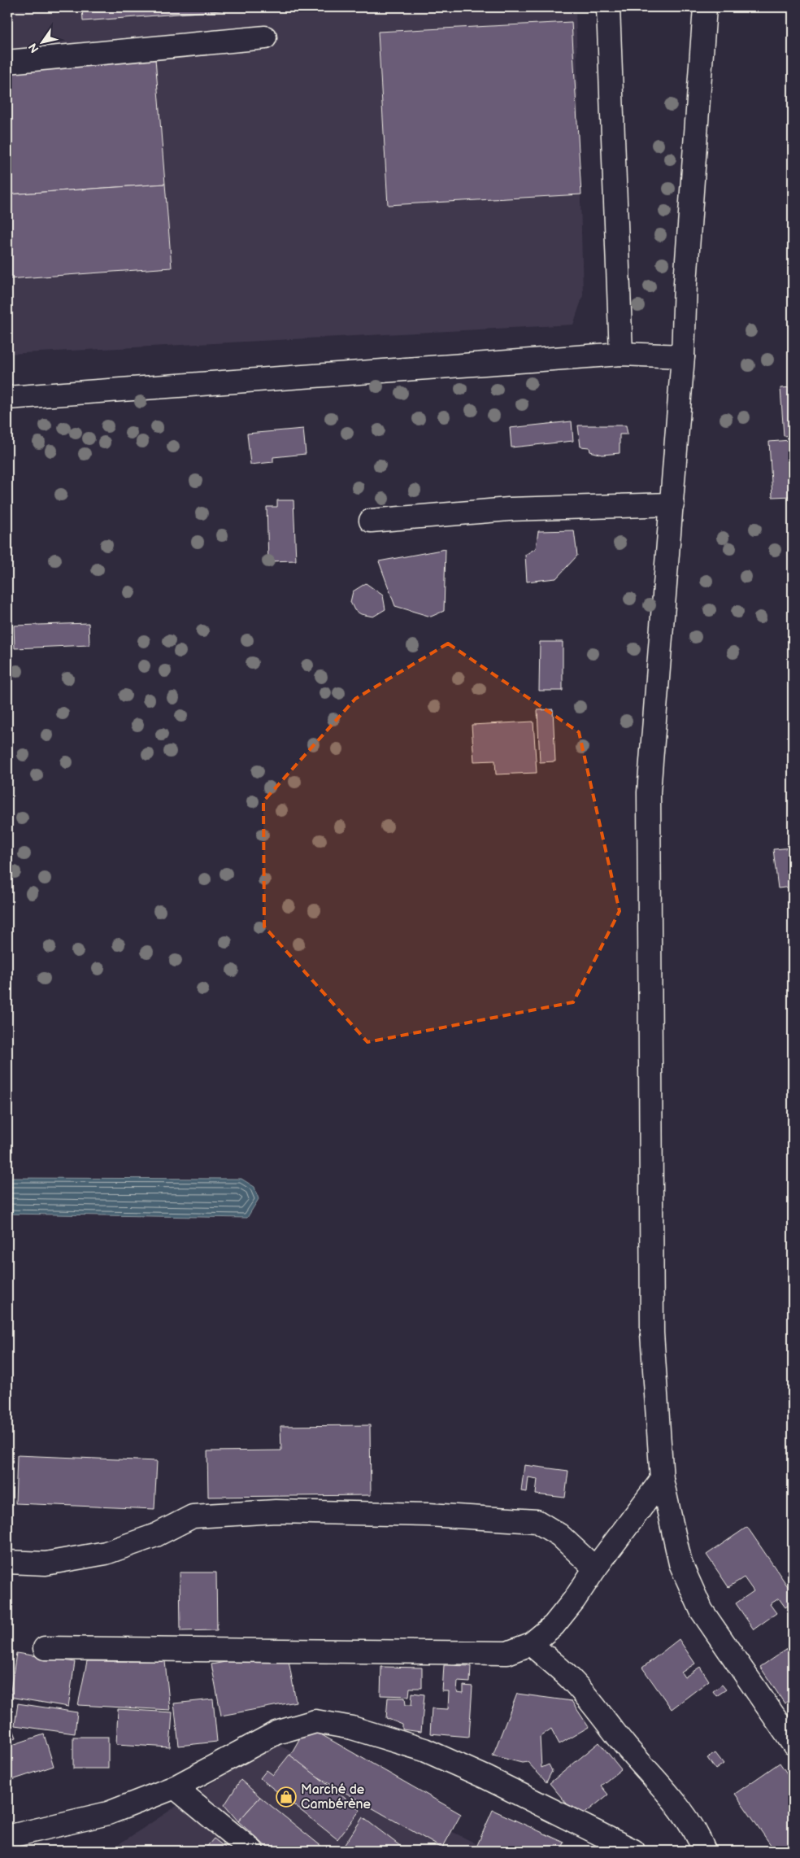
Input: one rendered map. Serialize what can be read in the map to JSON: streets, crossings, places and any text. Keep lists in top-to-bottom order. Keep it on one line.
{"places":{"shop":["Marché de Cambérène"]},"north":"bottom left"}
